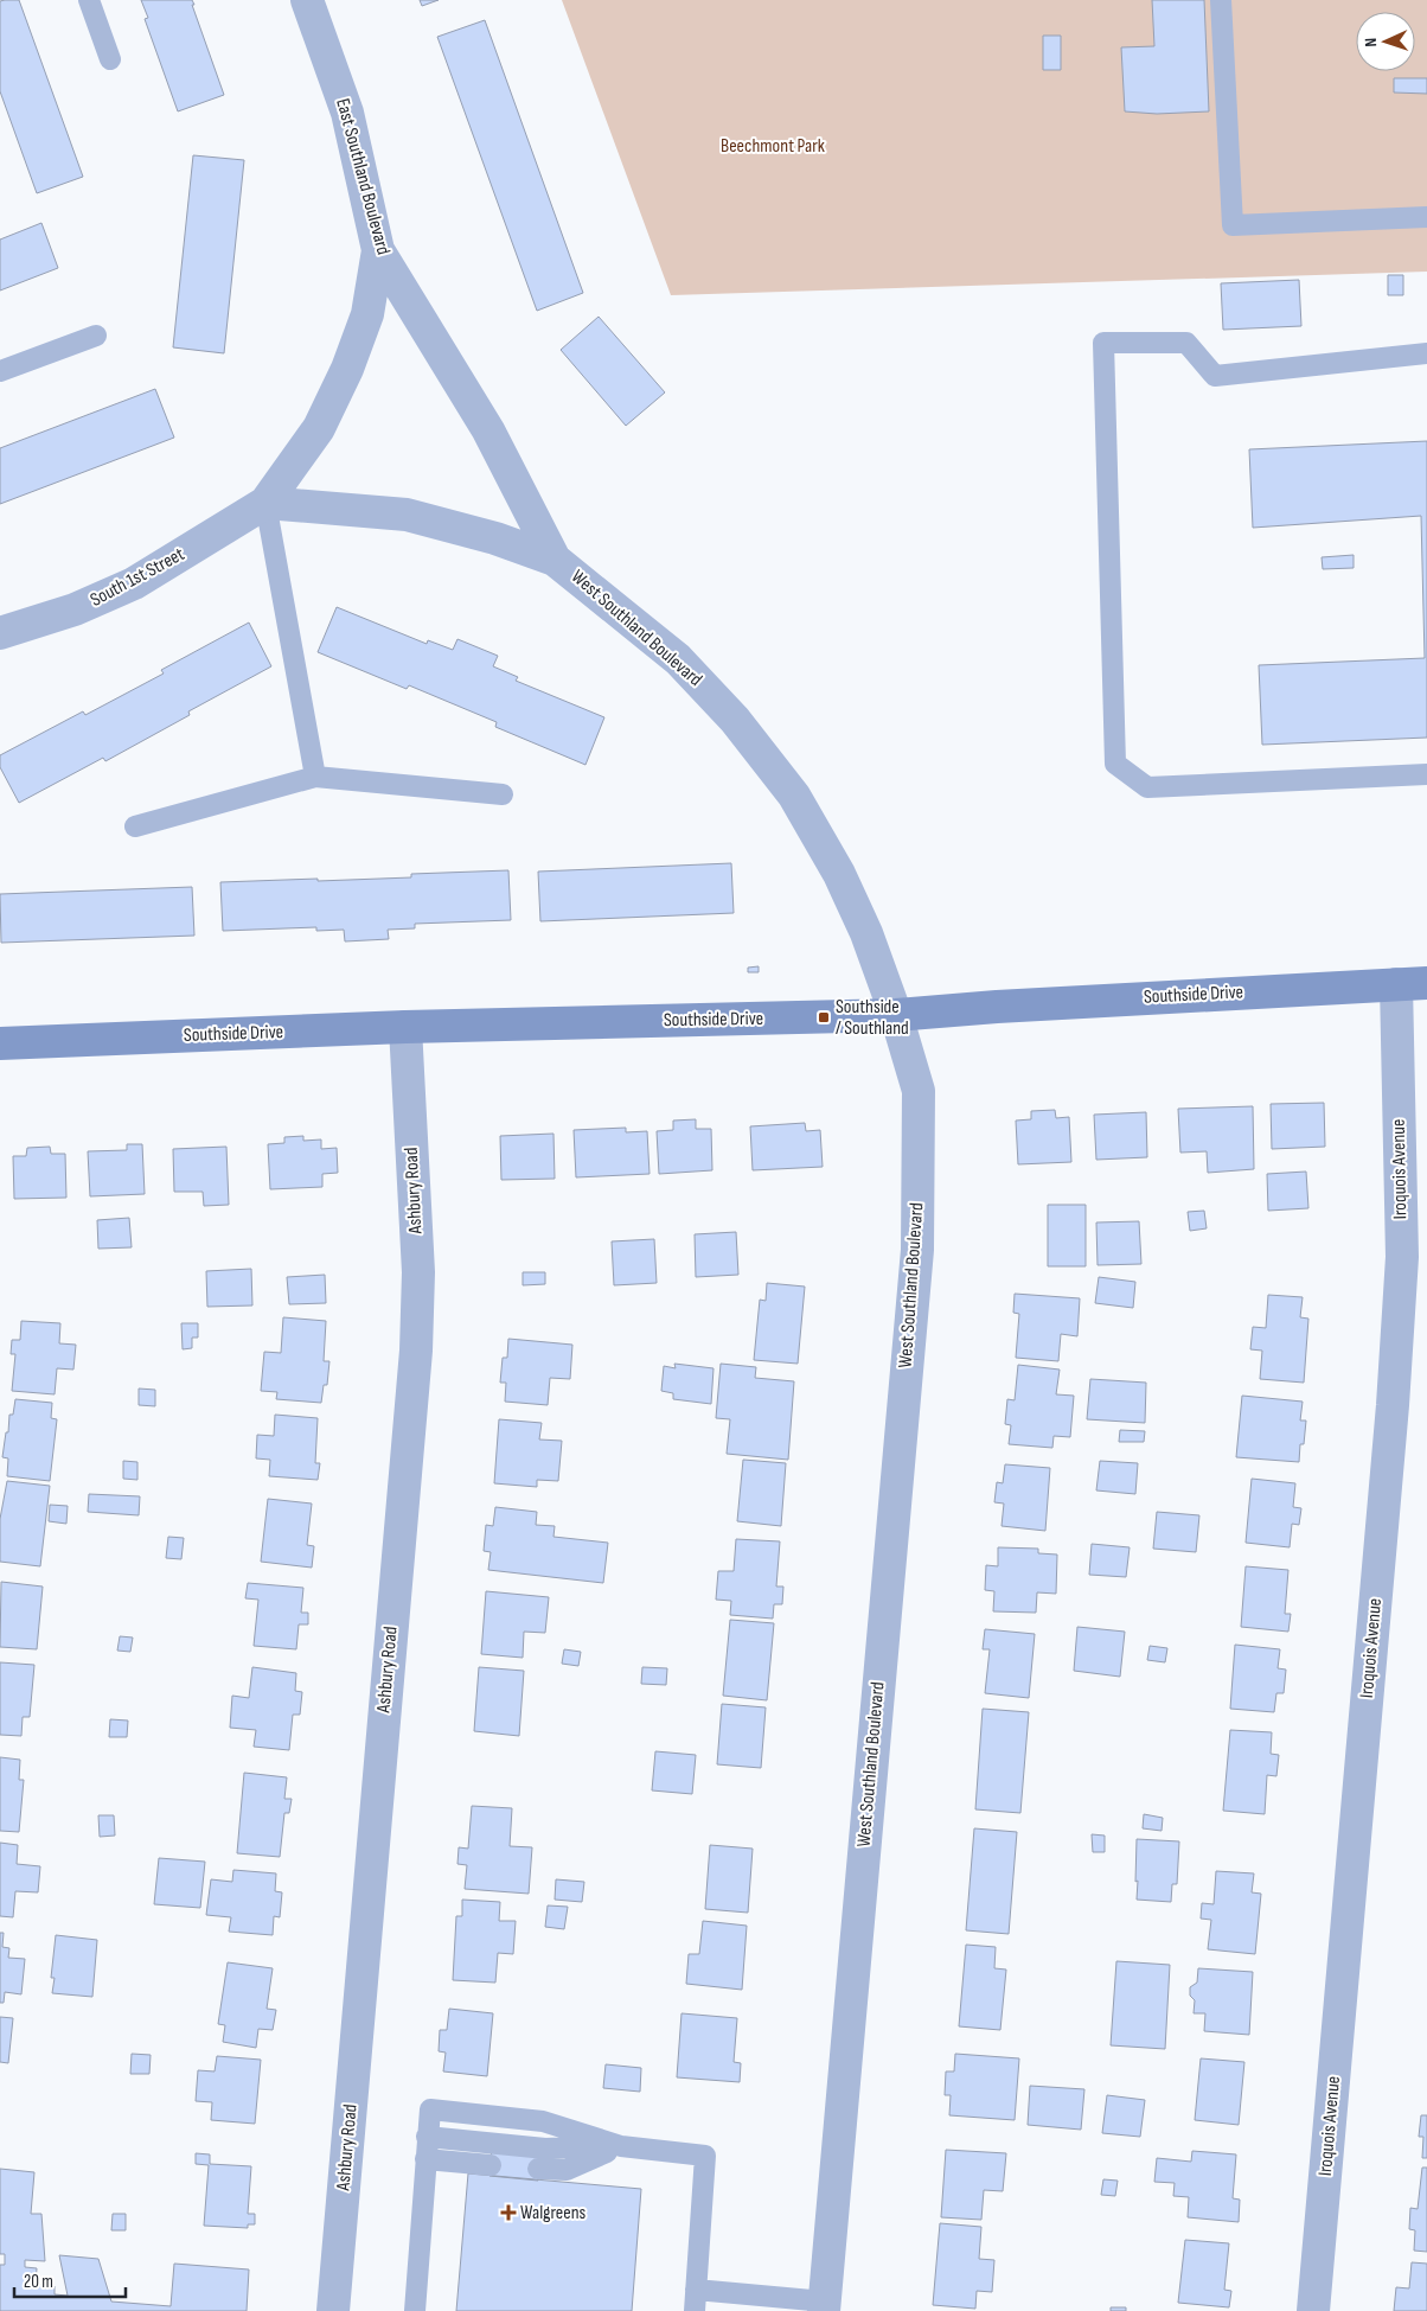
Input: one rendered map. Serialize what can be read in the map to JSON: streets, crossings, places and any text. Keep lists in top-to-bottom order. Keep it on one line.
{"streets":{"main road":["Southside Drive"],"street":["East Southland Boulevard","South 1st Street","West Southland Boulevard","Iroquois Avenue","Ashbury Road"]},"crossings":[["East Southland Boulevard","South 1st Street"],["East Southland Boulevard","West Southland Boulevard"],["West Southland Boulevard","Southside Drive"],["Southside Drive","Iroquois Avenue"],["Southside Drive","Ashbury Road"]],"parks":["Beechmont Park"],"places":{"transit":["Southside / Southland"],"health":["Walgreens"]},"scale_bar":"20 m","north":"left"}
